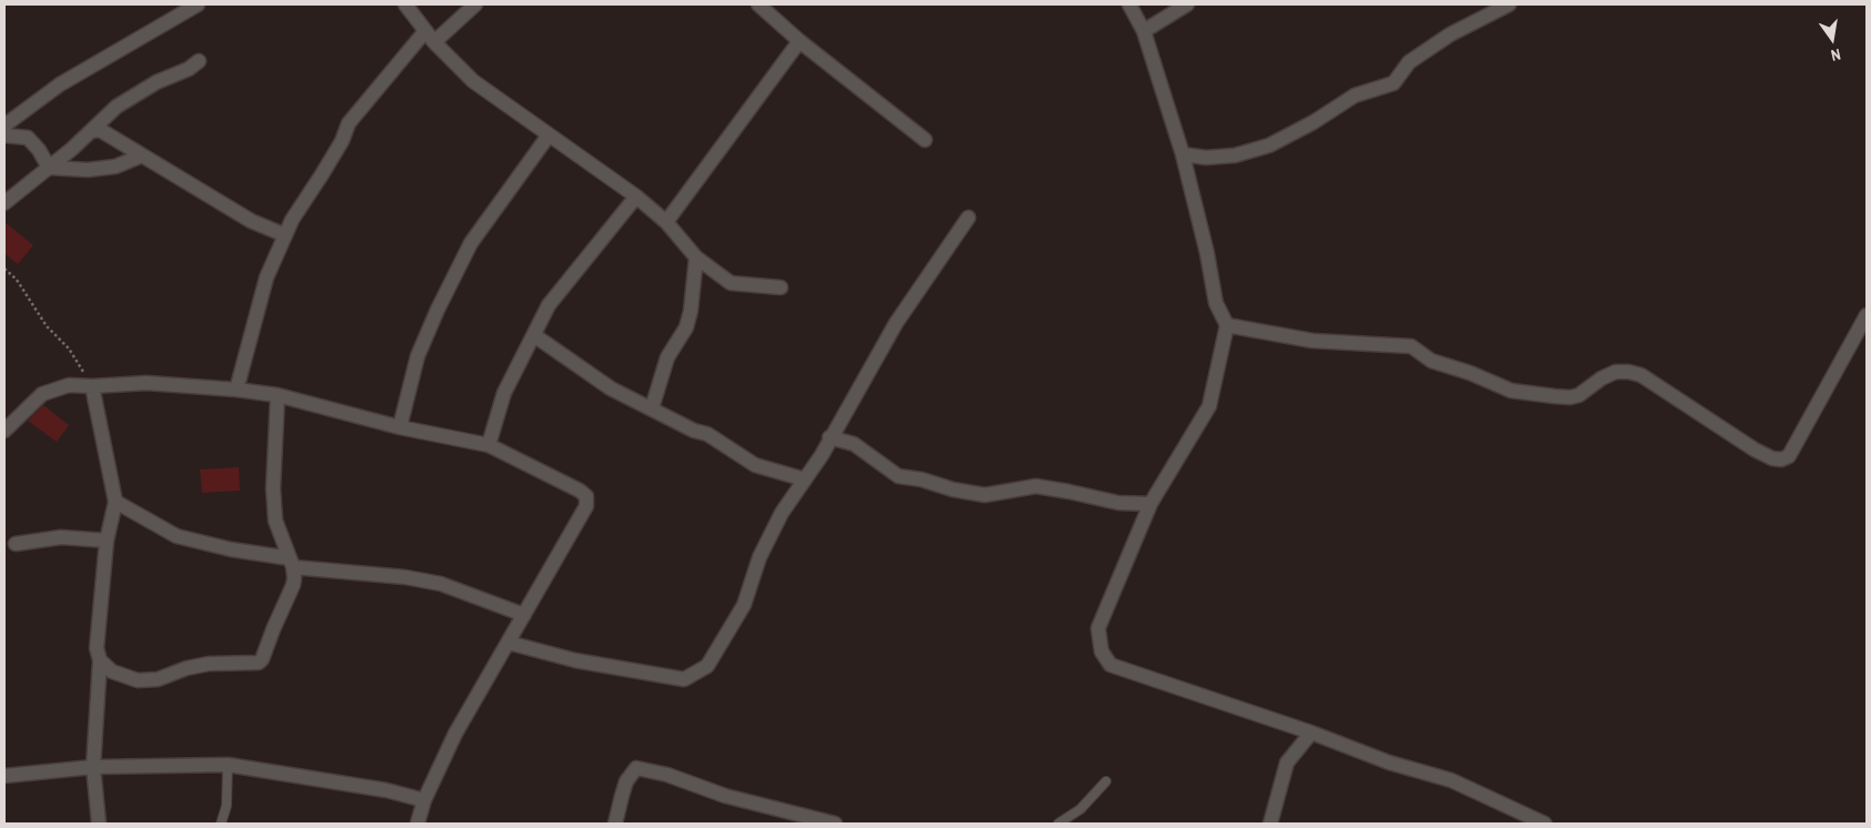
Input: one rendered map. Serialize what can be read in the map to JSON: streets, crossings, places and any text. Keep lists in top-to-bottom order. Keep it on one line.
{"north":"bottom"}
